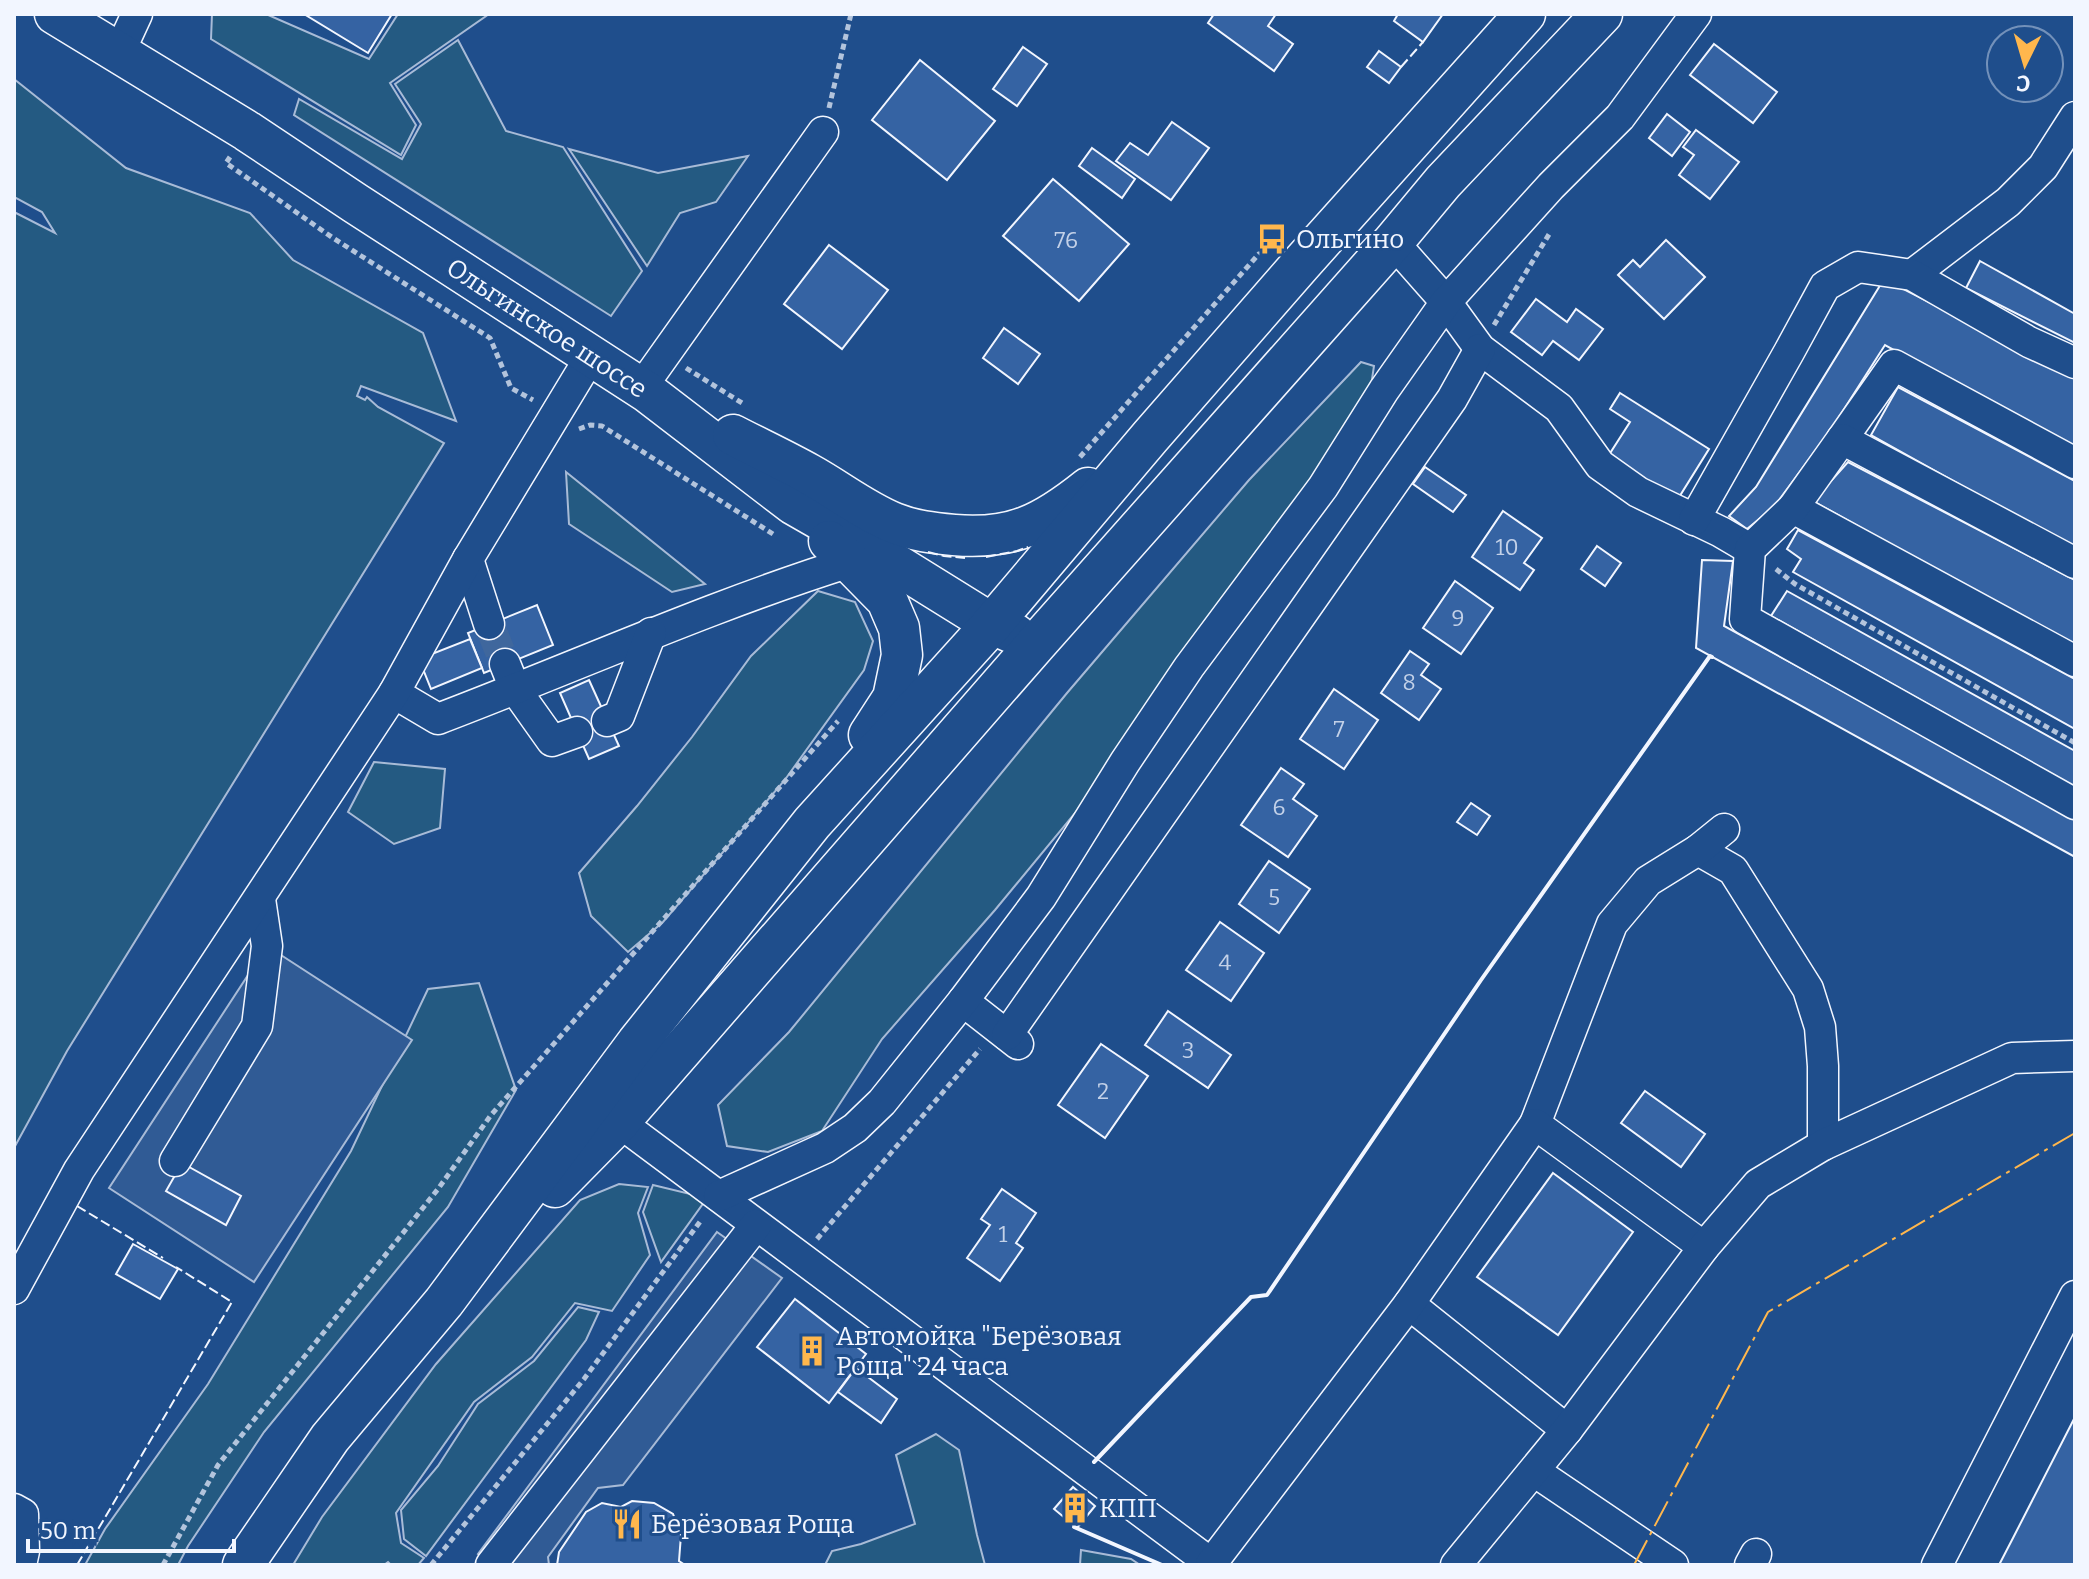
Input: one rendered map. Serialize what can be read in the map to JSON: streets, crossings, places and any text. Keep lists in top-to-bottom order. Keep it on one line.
{"streets":{"main road":["Ольгинское шоссе"]},"places":{"bus stop":["Ольгино"],"building":["Автомойка \"Берёзовая Роща\" 24 часа","КПП"],"restaurant":["Берёзовая Роща"]},"house_numbers":["76","10","9","8","7","6","5","4","3","2","1"],"scale_bar":"50 m","north":"bottom"}
